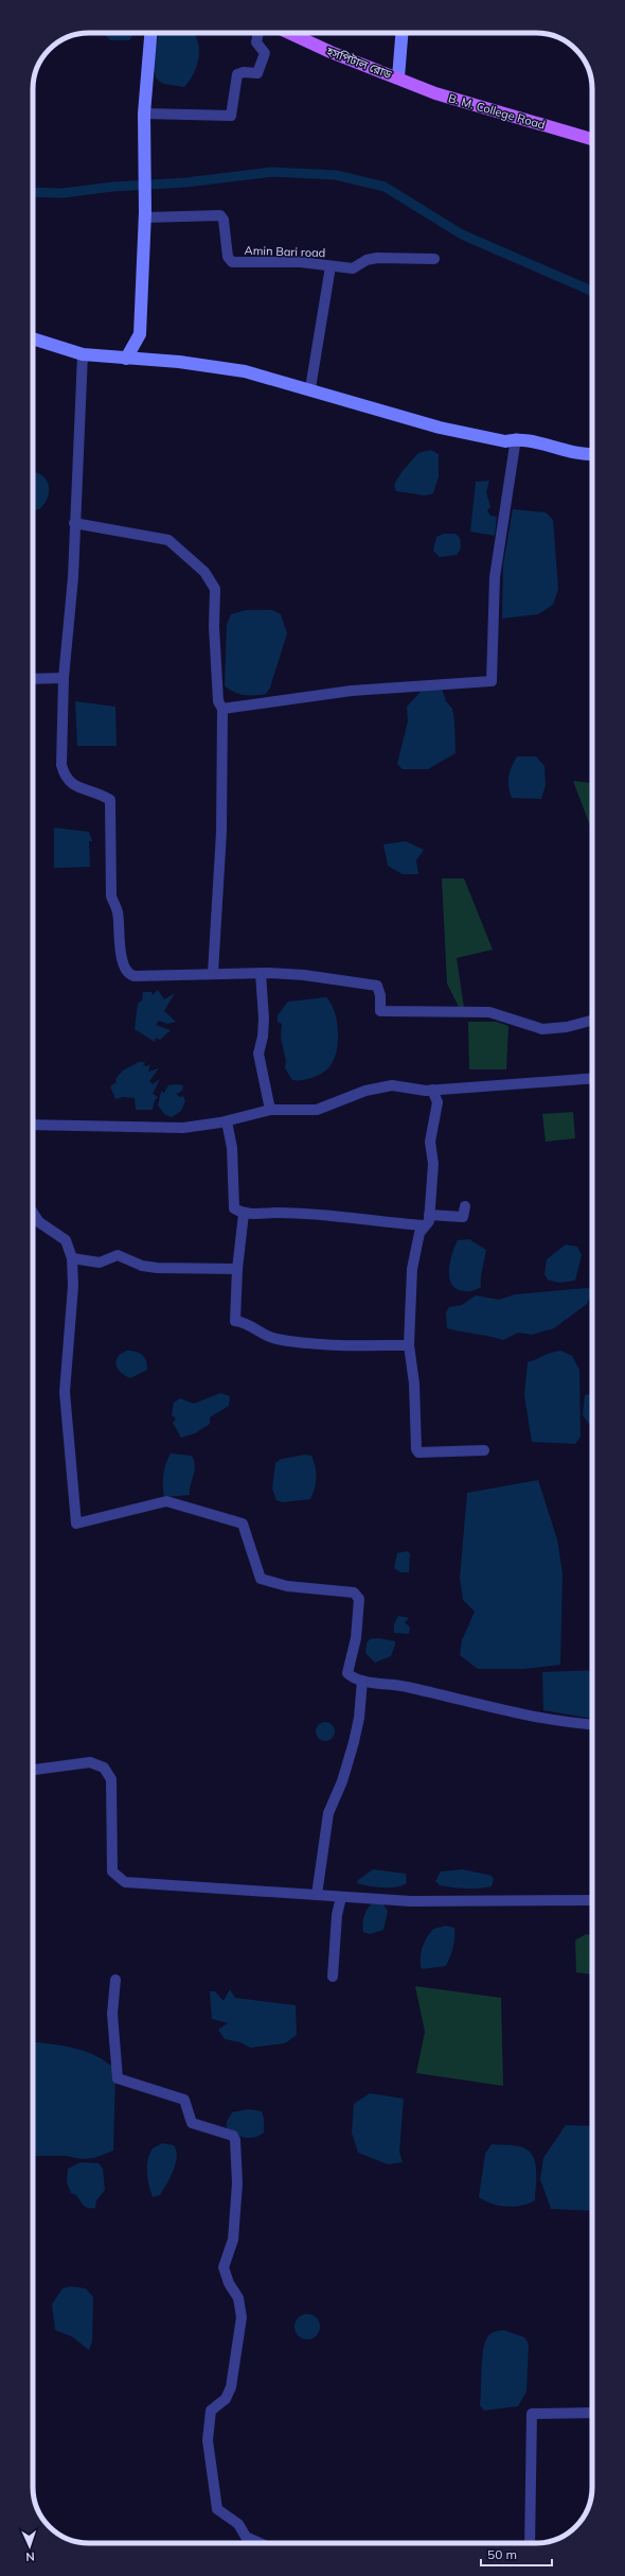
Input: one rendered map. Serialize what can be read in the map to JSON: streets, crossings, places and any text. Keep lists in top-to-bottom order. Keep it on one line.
{"streets":{"main road":["হসপিটাল রোড","B. M. College Road"],"street":["Amin Bari road"]},"crossings":[["হসপিটাল রোড","B. M. College Road"]],"scale_bar":"50 m","north":"bottom"}
